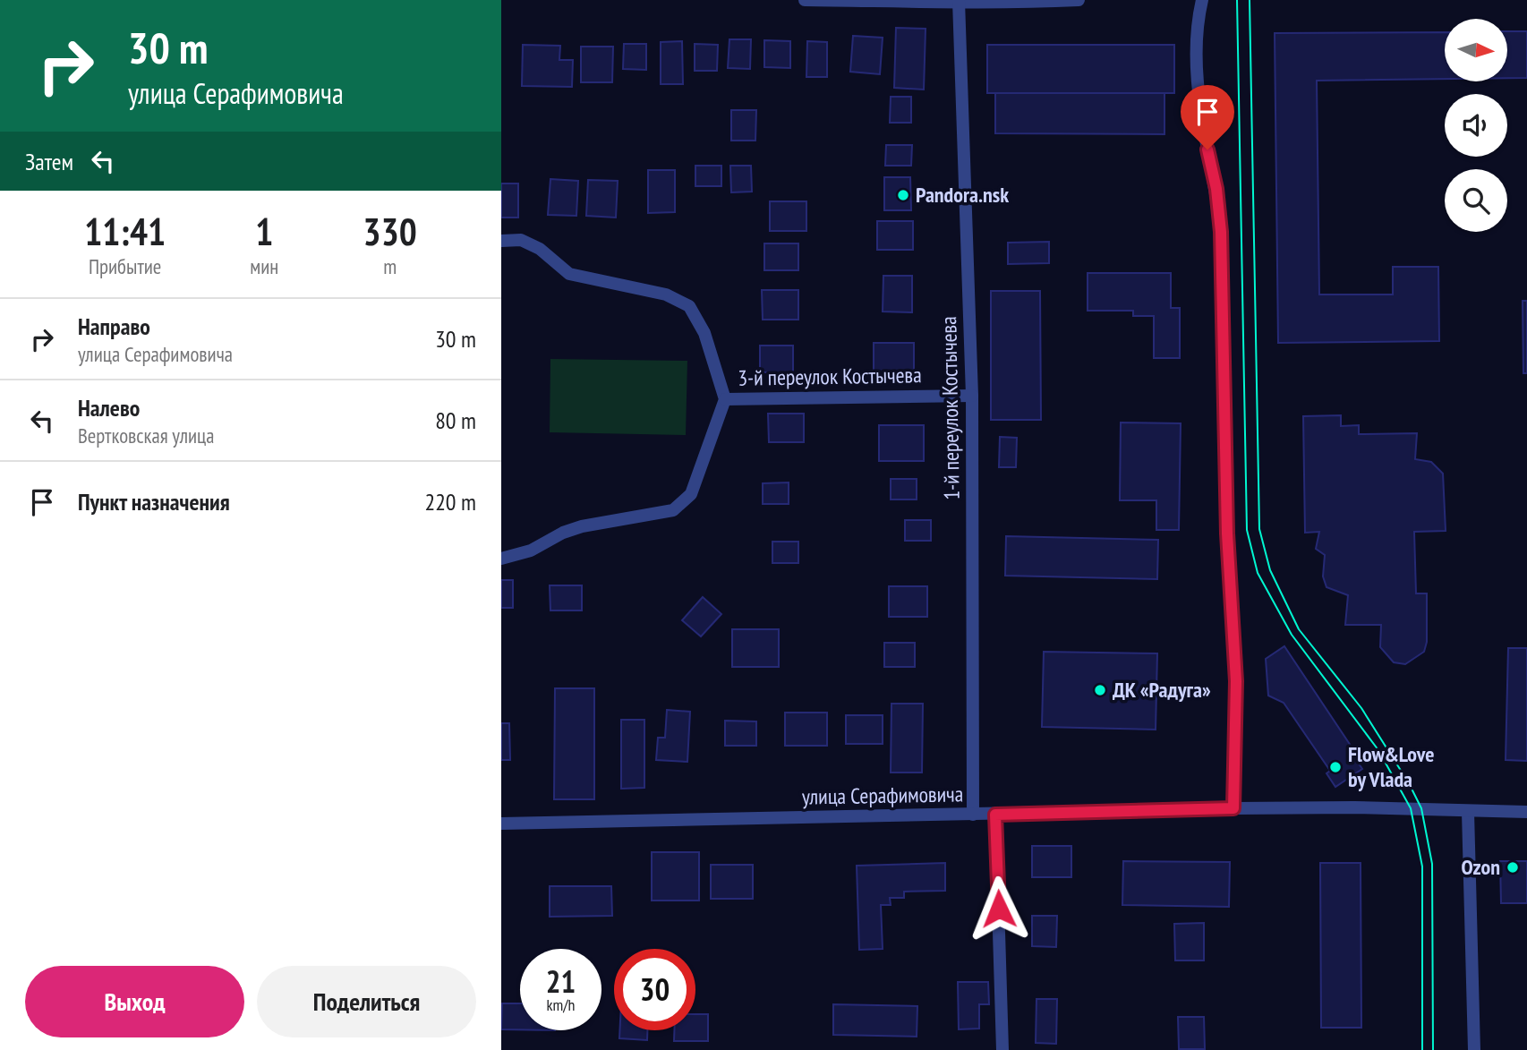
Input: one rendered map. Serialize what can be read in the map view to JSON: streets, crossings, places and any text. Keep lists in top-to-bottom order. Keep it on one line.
{"streets":{"street":["3-й переулок Костычева","1-й переулок Костычева","улица Серафимовича"]},"crossings":[["3-й переулок Костычева","1-й переулок Костычева"],["1-й переулок Костычева","улица Серафимовича"]],"places":["Pandora.nsk","ДК «Радуга»","Flow&Love by Vlada","Ozon"],"north":"right","page":{"turn":["30 m","улица Серафимовича"],"then":"Затем","eta":["11:41","Прибытие","1","мин","330","m"],"list":[{"name":"Направо","note":"улица Серафимовича","value":"30 m"},{"name":"Налево","note":"Вертковская улица","value":"80 m"},{"name":"Пункт назначения","value":"220 m"}],"speed":"21 km/h","limit":"30","buttons":["Выход","Поделиться"]}}
